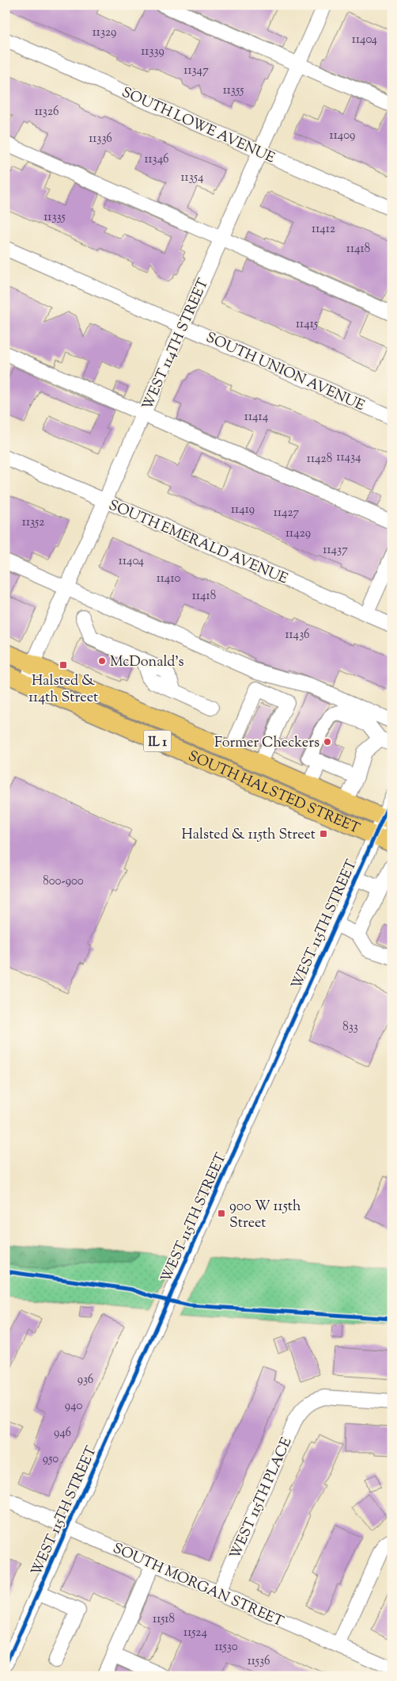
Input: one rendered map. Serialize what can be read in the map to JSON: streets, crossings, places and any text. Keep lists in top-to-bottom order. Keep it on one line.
{"streets":{"main road":["IL 1","SOUTH HALSTED STREET"],"street":["SOUTH LOWE AVENUE","WEST 114TH STREET","SOUTH UNION AVENUE","SOUTH EMERALD AVENUE","WEST 115TH STREET","WEST 115TH PLACE","SOUTH MORGAN STREET"]},"crossings":[["SOUTH LOWE AVENUE","WEST 114TH STREET"],["WEST 114TH STREET","SOUTH UNION AVENUE"],["WEST 114TH STREET","SOUTH EMERALD AVENUE"],["WEST 114TH STREET","SOUTH HALSTED STREET"],["SOUTH HALSTED STREET","WEST 115TH STREET"],["WEST 115TH STREET","SOUTH MORGAN STREET"],["WEST 115TH PLACE","SOUTH MORGAN STREET"]],"places":{"other":["McDonald's","Former Checkers"],"transit":["Halsted & 114th Street","Halsted & 115th Street","900 W 115th Street"]},"house_numbers":["11329","11404","11339","11347","11355","11326","11409","11336","11346","11354","11335","11412","11418","11415","11414","11434","11428","11419","11427","11352","11429","11437","11404","11410","11418","11436","800-900","833","936","940","946","950","11518","11524","11530","11536"]}
